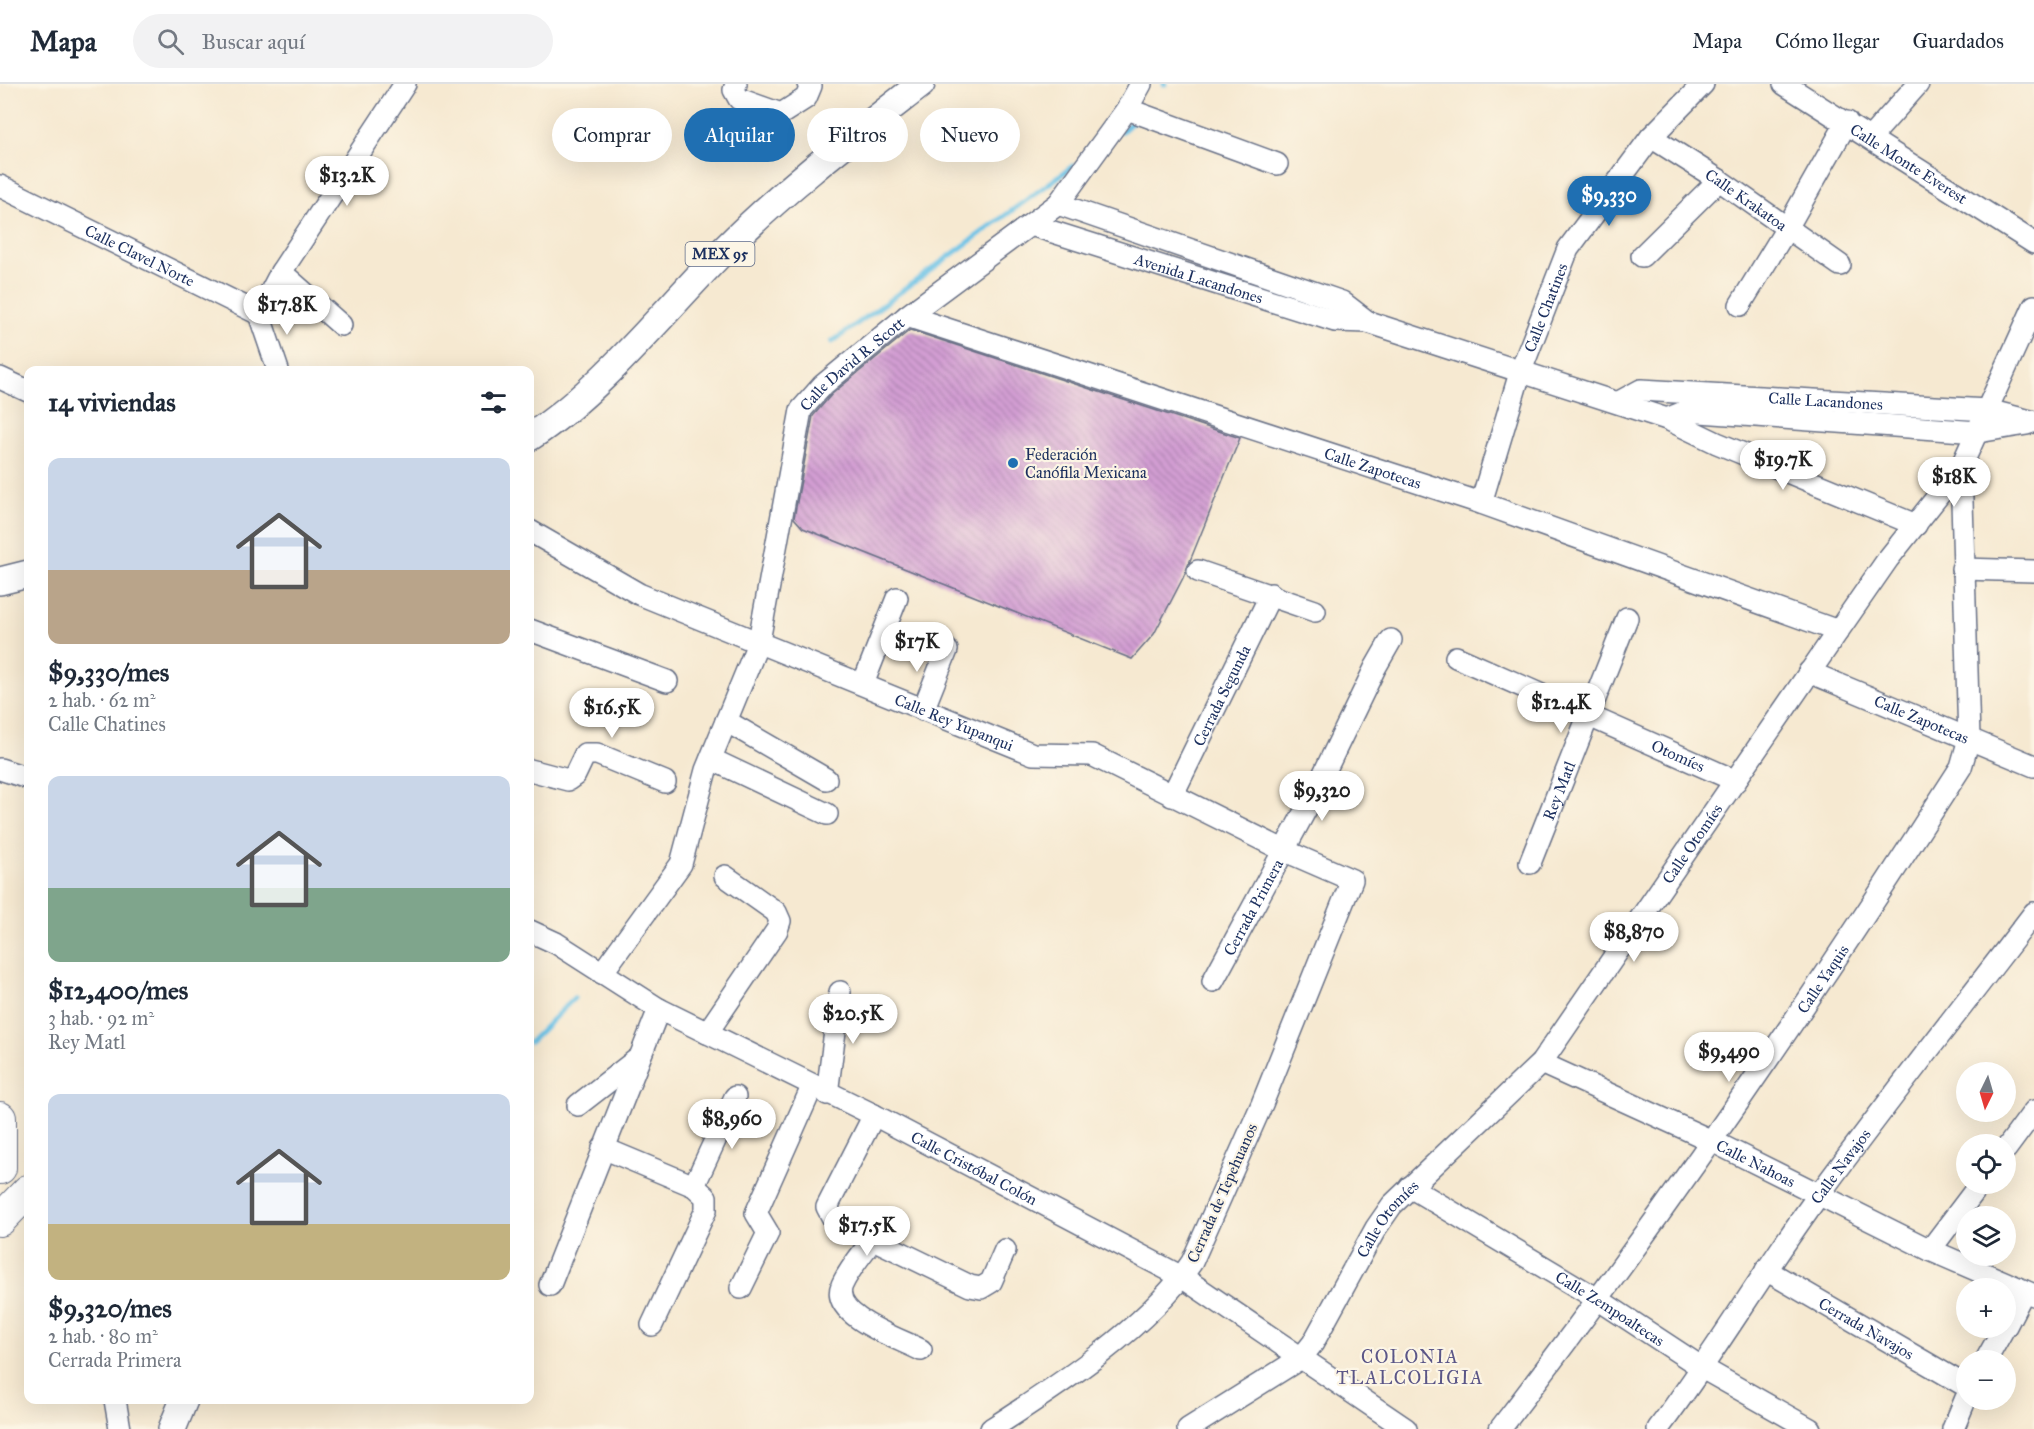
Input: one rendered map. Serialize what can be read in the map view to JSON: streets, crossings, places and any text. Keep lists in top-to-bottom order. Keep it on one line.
{"streets":{"main road":["MEX 95"],"street":["Calle Monte Everest","Calle Krakatoa","Calle Clavel Norte","Avenida Lacandones","Calle Chatines","Calle David R. Scott","Calle Lacandones","Calle Zapotecas","Cerrada Segunda","Calle Rey Yupanqui","Otomíes","Rey Matl","Calle Otomíes","Cerrada Primera","Calle Yaquis","Calle Nahoas","Calle Navajos","Calle Cristóbal Colón","Cerrada de Tepehuanos","Calle Zempoaltecas","Cerrada Navajos"]},"crossings":[["Calle Krakatoa","Calle Chatines"],["Avenida Lacandones","Calle Chatines"],["Avenida Lacandones","Calle David R. Scott"],["Avenida Lacandones","Calle Lacandones"],["Avenida Lacandones","Calle Otomíes"],["Calle Chatines","Calle Zapotecas"],["Calle David R. Scott","Calle Zapotecas"],["Calle David R. Scott","Calle Rey Yupanqui"],["Calle David R. Scott","Calle Cristóbal Colón"],["Calle Lacandones","Calle Otomíes"],["Calle Zapotecas","Calle Otomíes"],["Calle Zapotecas","Calle Yaquis"],["Cerrada Segunda","Calle Rey Yupanqui"],["Calle Rey Yupanqui","Cerrada Primera"],["Calle Rey Yupanqui","Cerrada de Tepehuanos"],["Otomíes","Rey Matl"],["Otomíes","Calle Otomíes"],["Calle Otomíes","Calle Yaquis"],["Calle Otomíes","Calle Nahoas"],["Calle Otomíes","Calle Cristóbal Colón"],["Calle Otomíes","Calle Zempoaltecas"],["Calle Yaquis","Calle Nahoas"],["Calle Yaquis","Calle Zempoaltecas"],["Calle Nahoas","Calle Navajos"],["Calle Navajos","Calle Zempoaltecas"],["Calle Navajos","Cerrada Navajos"],["Calle Cristóbal Colón","Cerrada de Tepehuanos"]],"districts":["COLONIA TLALCOLIGIA"],"places":["Federación Canófila Mexicana"],"north":"bottom","page":{"header":"Mapa","search":"Buscar aquí","nav":["Mapa","Cómo llegar","Guardados"],"chip":["Comprar","Alquilar","Filtros","Nuevo"],"price":["$13.2K","$9,330","$17.8K","$19.7K","$18K","$17K","$12.4K","$16.5K","$9,320","$8,870","$20.5K","$9,490","$8,960","$17.5K"],"heading":"14 viviendas","list":[{"name":"$9,330/mes","note":"2 hab. · 62 m² · Calle Chatines"},{"name":"$12,400/mes","note":"3 hab. · 92 m² · Rey Matl"},{"name":"$9,320/mes","note":"2 hab. · 80 m² · Cerrada Primera"}],"map_buttons":["+","−"]}}
